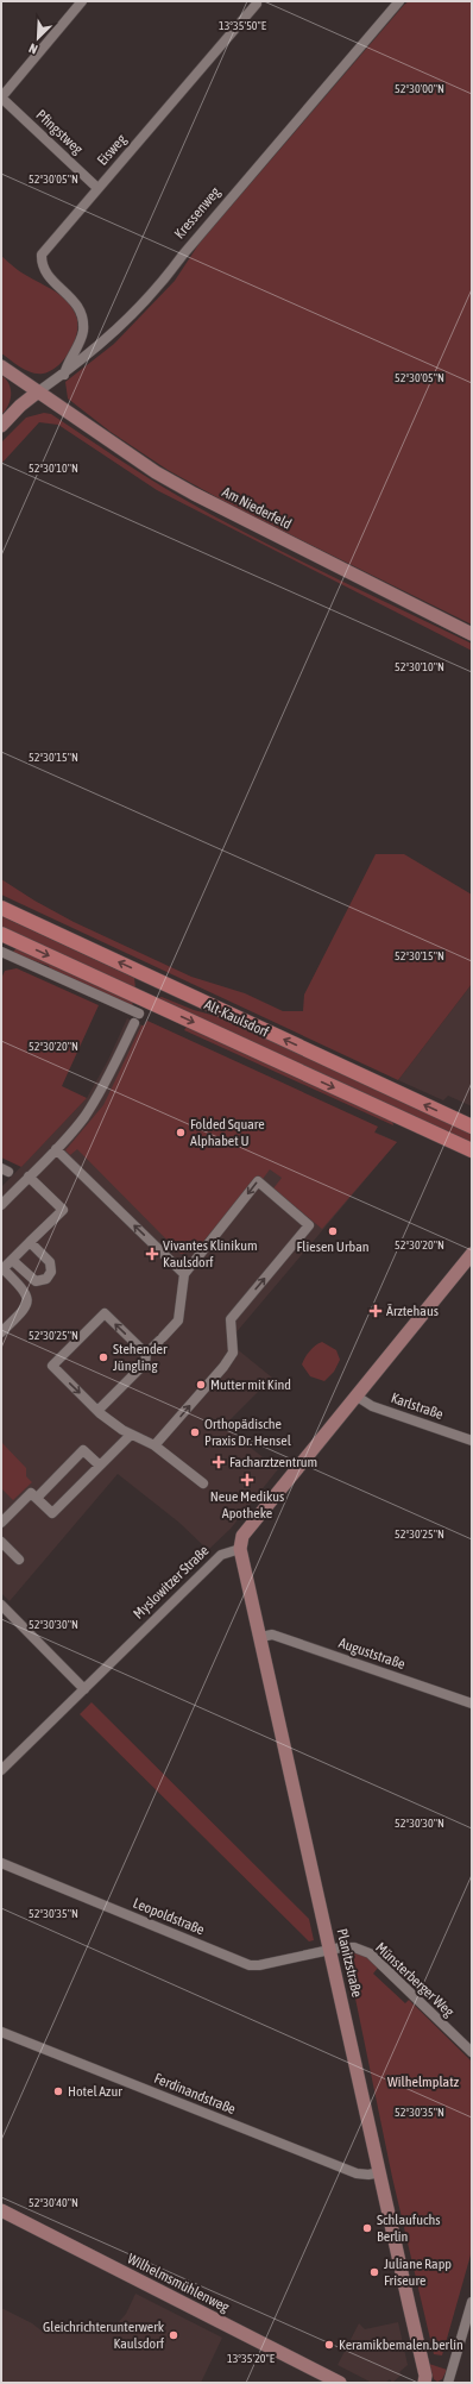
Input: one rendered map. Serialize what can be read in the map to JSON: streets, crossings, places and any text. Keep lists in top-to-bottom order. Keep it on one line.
{"streets":{"main road":["Alt-Kaulsdorf"],"street":["Pfingstweg","Eisweg","Kressenweg","Am Niederfeld","Karlstraße","Myslowitzer Straße","Auguststraße","Leopoldstraße","Planitzstraße","Münsterberger Weg","Ferdinandstraße","Wilhelmsmühlenweg"]},"crossings":[["Pfingstweg","Eisweg"],["Eisweg","Kressenweg"],["Kressenweg","Am Niederfeld"],["Myslowitzer Straße","Planitzstraße"],["Auguststraße","Planitzstraße"],["Leopoldstraße","Planitzstraße"],["Leopoldstraße","Münsterberger Weg"],["Planitzstraße","Münsterberger Weg"],["Planitzstraße","Ferdinandstraße"]],"parks":["Wilhelmplatz"],"places":{"other":["Folded Square Alphabet U","Fliesen Urban","Stehender Jüngling","Mutter mit Kind","Orthopädische Praxis Dr. Hensel","Hotel Azur","Schlaufuchs Berlin","Juliane Rapp Friseure","Gleichrichterunterwerk Kaulsdorf","Keramikbemalen.berlin"],"health":["Vivantes Klinikum Kaulsdorf","Ärztehaus","Facharztzentrum","Neue Medikus Apotheke"]},"north":"bottom left","coordinates":["13°35'50\"E","52°30'00\"N","52°30'05\"N","52°30'10\"N","52°30'15\"N","52°30'20\"N","52°30'25\"N","52°30'30\"N","52°30'35\"N","52°30'40\"N","13°35'20\"E"]}
